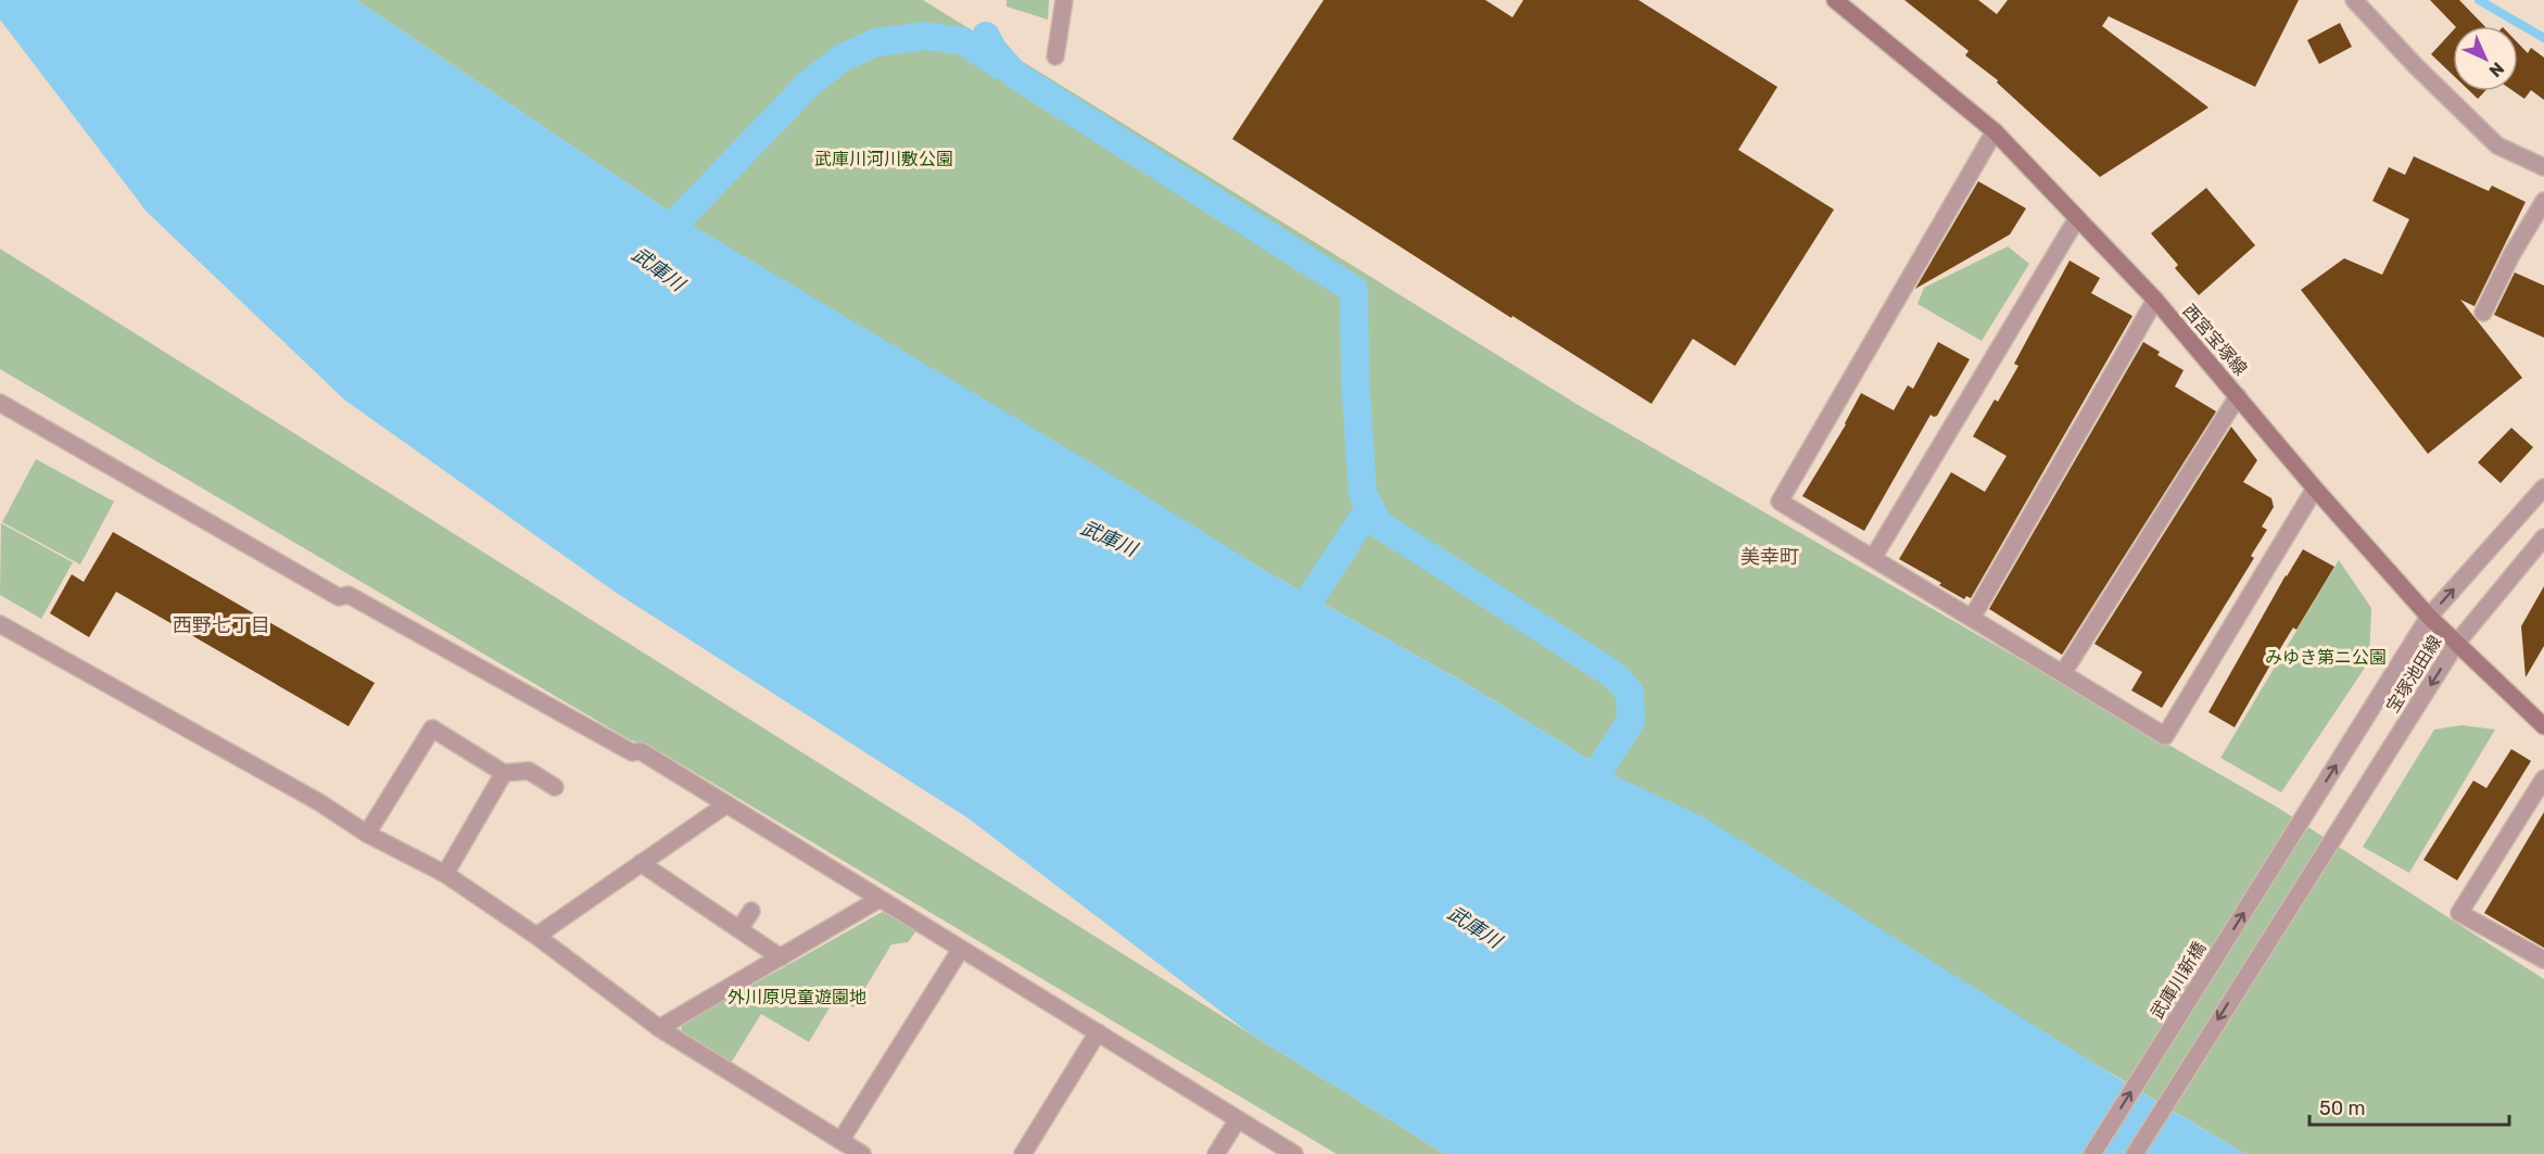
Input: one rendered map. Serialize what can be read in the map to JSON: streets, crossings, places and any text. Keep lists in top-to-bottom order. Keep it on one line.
{"streets":{"main road":["西宮宝塚線"],"street":["宝塚池田線","武庫川新橋"]},"crossings":[["西宮宝塚線","宝塚池田線"],["西宮宝塚線","武庫川新橋"]],"one_way":["宝塚池田線","武庫川新橋"],"districts":["美幸町","西野七丁目"],"water":["武庫川"],"parks":["武庫川河川敷公園","みゆき第ニ公園","外川原児童遊園地"],"scale_bar":"50 m","north":"bottom right"}
